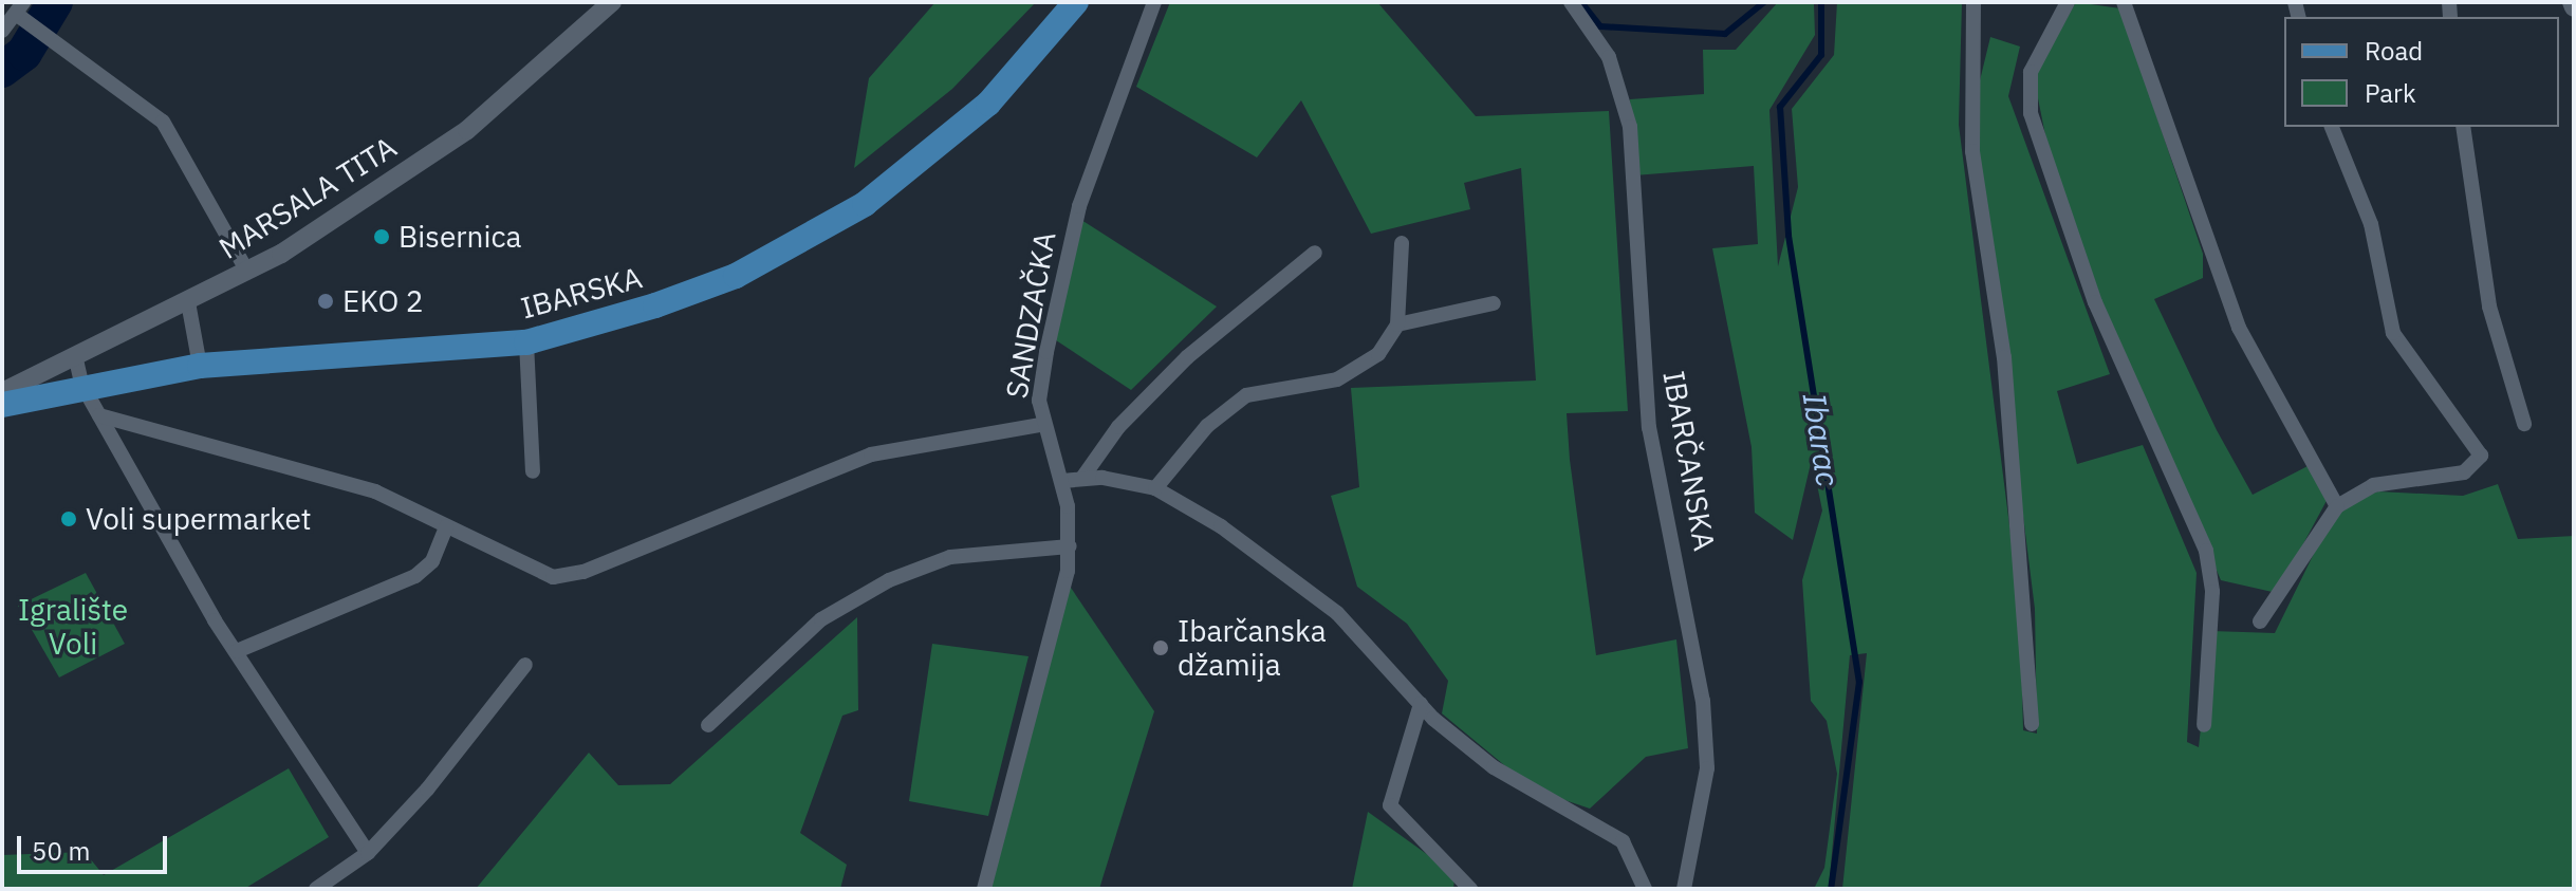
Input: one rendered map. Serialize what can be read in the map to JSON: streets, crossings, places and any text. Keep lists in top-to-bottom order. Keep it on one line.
{"streets":{"main road":["IBARSKA"],"street":["MARSALA TITA","SANDZAČKA","IBARČANSKA"]},"water":["Ibarac"],"parks":["Igralište Voli"],"places":["Bisernica","EKO 2","Voli supermarket","Ibarčanska džamija"],"legend":["Road","Park"],"scale_bar":"50 m"}
